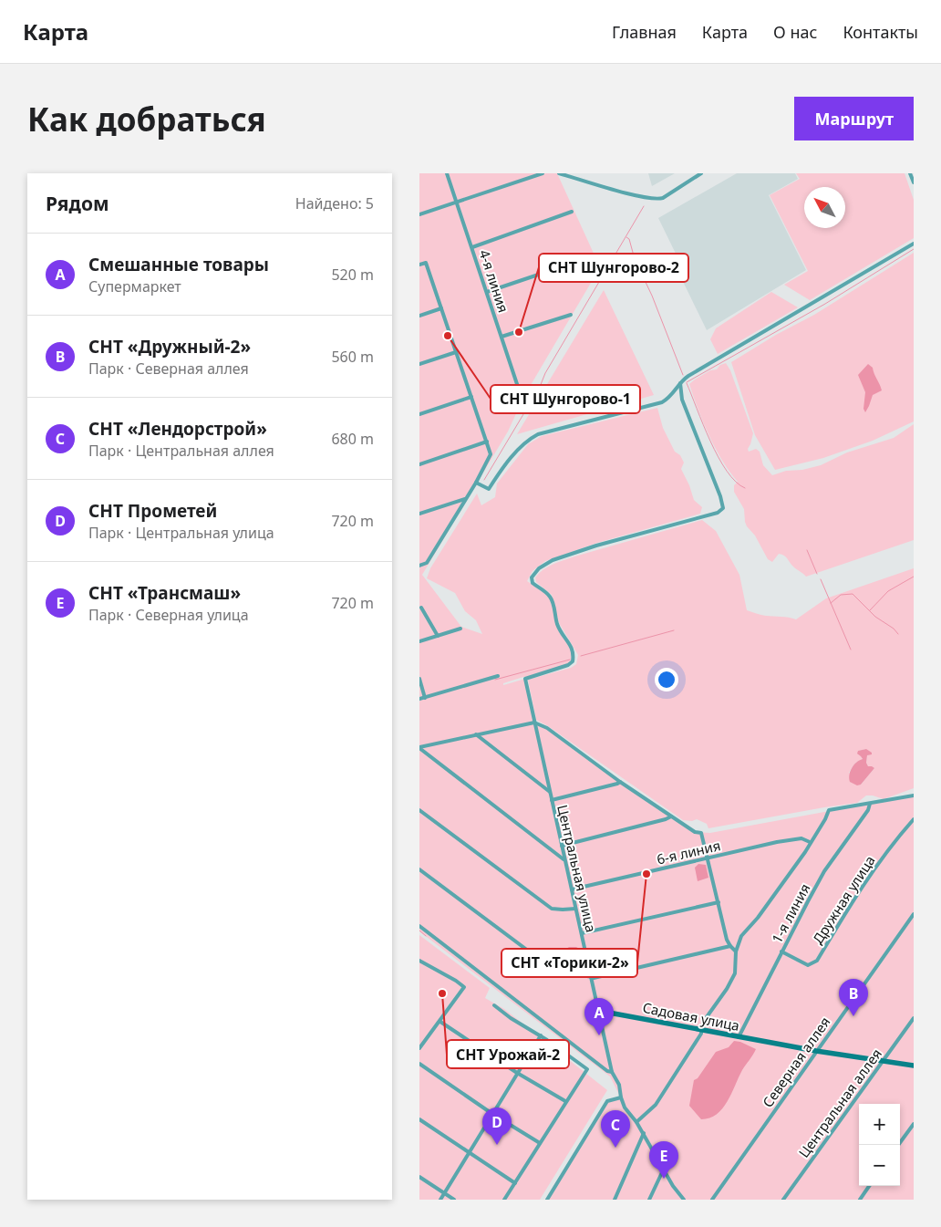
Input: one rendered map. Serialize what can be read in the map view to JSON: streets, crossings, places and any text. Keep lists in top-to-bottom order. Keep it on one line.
{"streets":{"street":["4-я линия","6-я линия","Центральная улица","Дружная улица","1-я линия","Садовая улица","Северная аллея","Центральная аллея"]},"crossings":[["6-я линия","Центральная улица"],["Центральная улица","Садовая улица"],["Дружная улица","1-я линия"],["1-я линия","Садовая улица"],["Садовая улица","Северная аллея"],["Садовая улица","Центральная аллея"]],"places":["СНТ Шунгорово-2","СНТ Шунгорово-1","СНТ «Торики-2»","СНТ Урожай-2"],"north":"top left","page":{"header":"Карта","nav":["Главная","Карта","О нас","Контакты"],"buttons":"Маршрут","title":"Как добраться","heading":["Рядом","Найдено: 5"],"list":[{"mark":"A","name":"Смешанные товары","note":"Супермаркет","value":"520 m"},{"mark":"B","name":"СНТ «Дружный-2»","note":"Парк · Северная аллея","value":"560 m"},{"mark":"C","name":"СНТ «Лендорстрой»","note":"Парк · Центральная аллея","value":"680 m"},{"mark":"D","name":"СНТ Прометей","note":"Парк · Центральная улица","value":"720 m"},{"mark":"E","name":"СНТ «Трансмаш»","note":"Парк · Северная улица","value":"720 m"}],"pins":["B","A","D","C","E"],"map_buttons":["+","−"]}}
